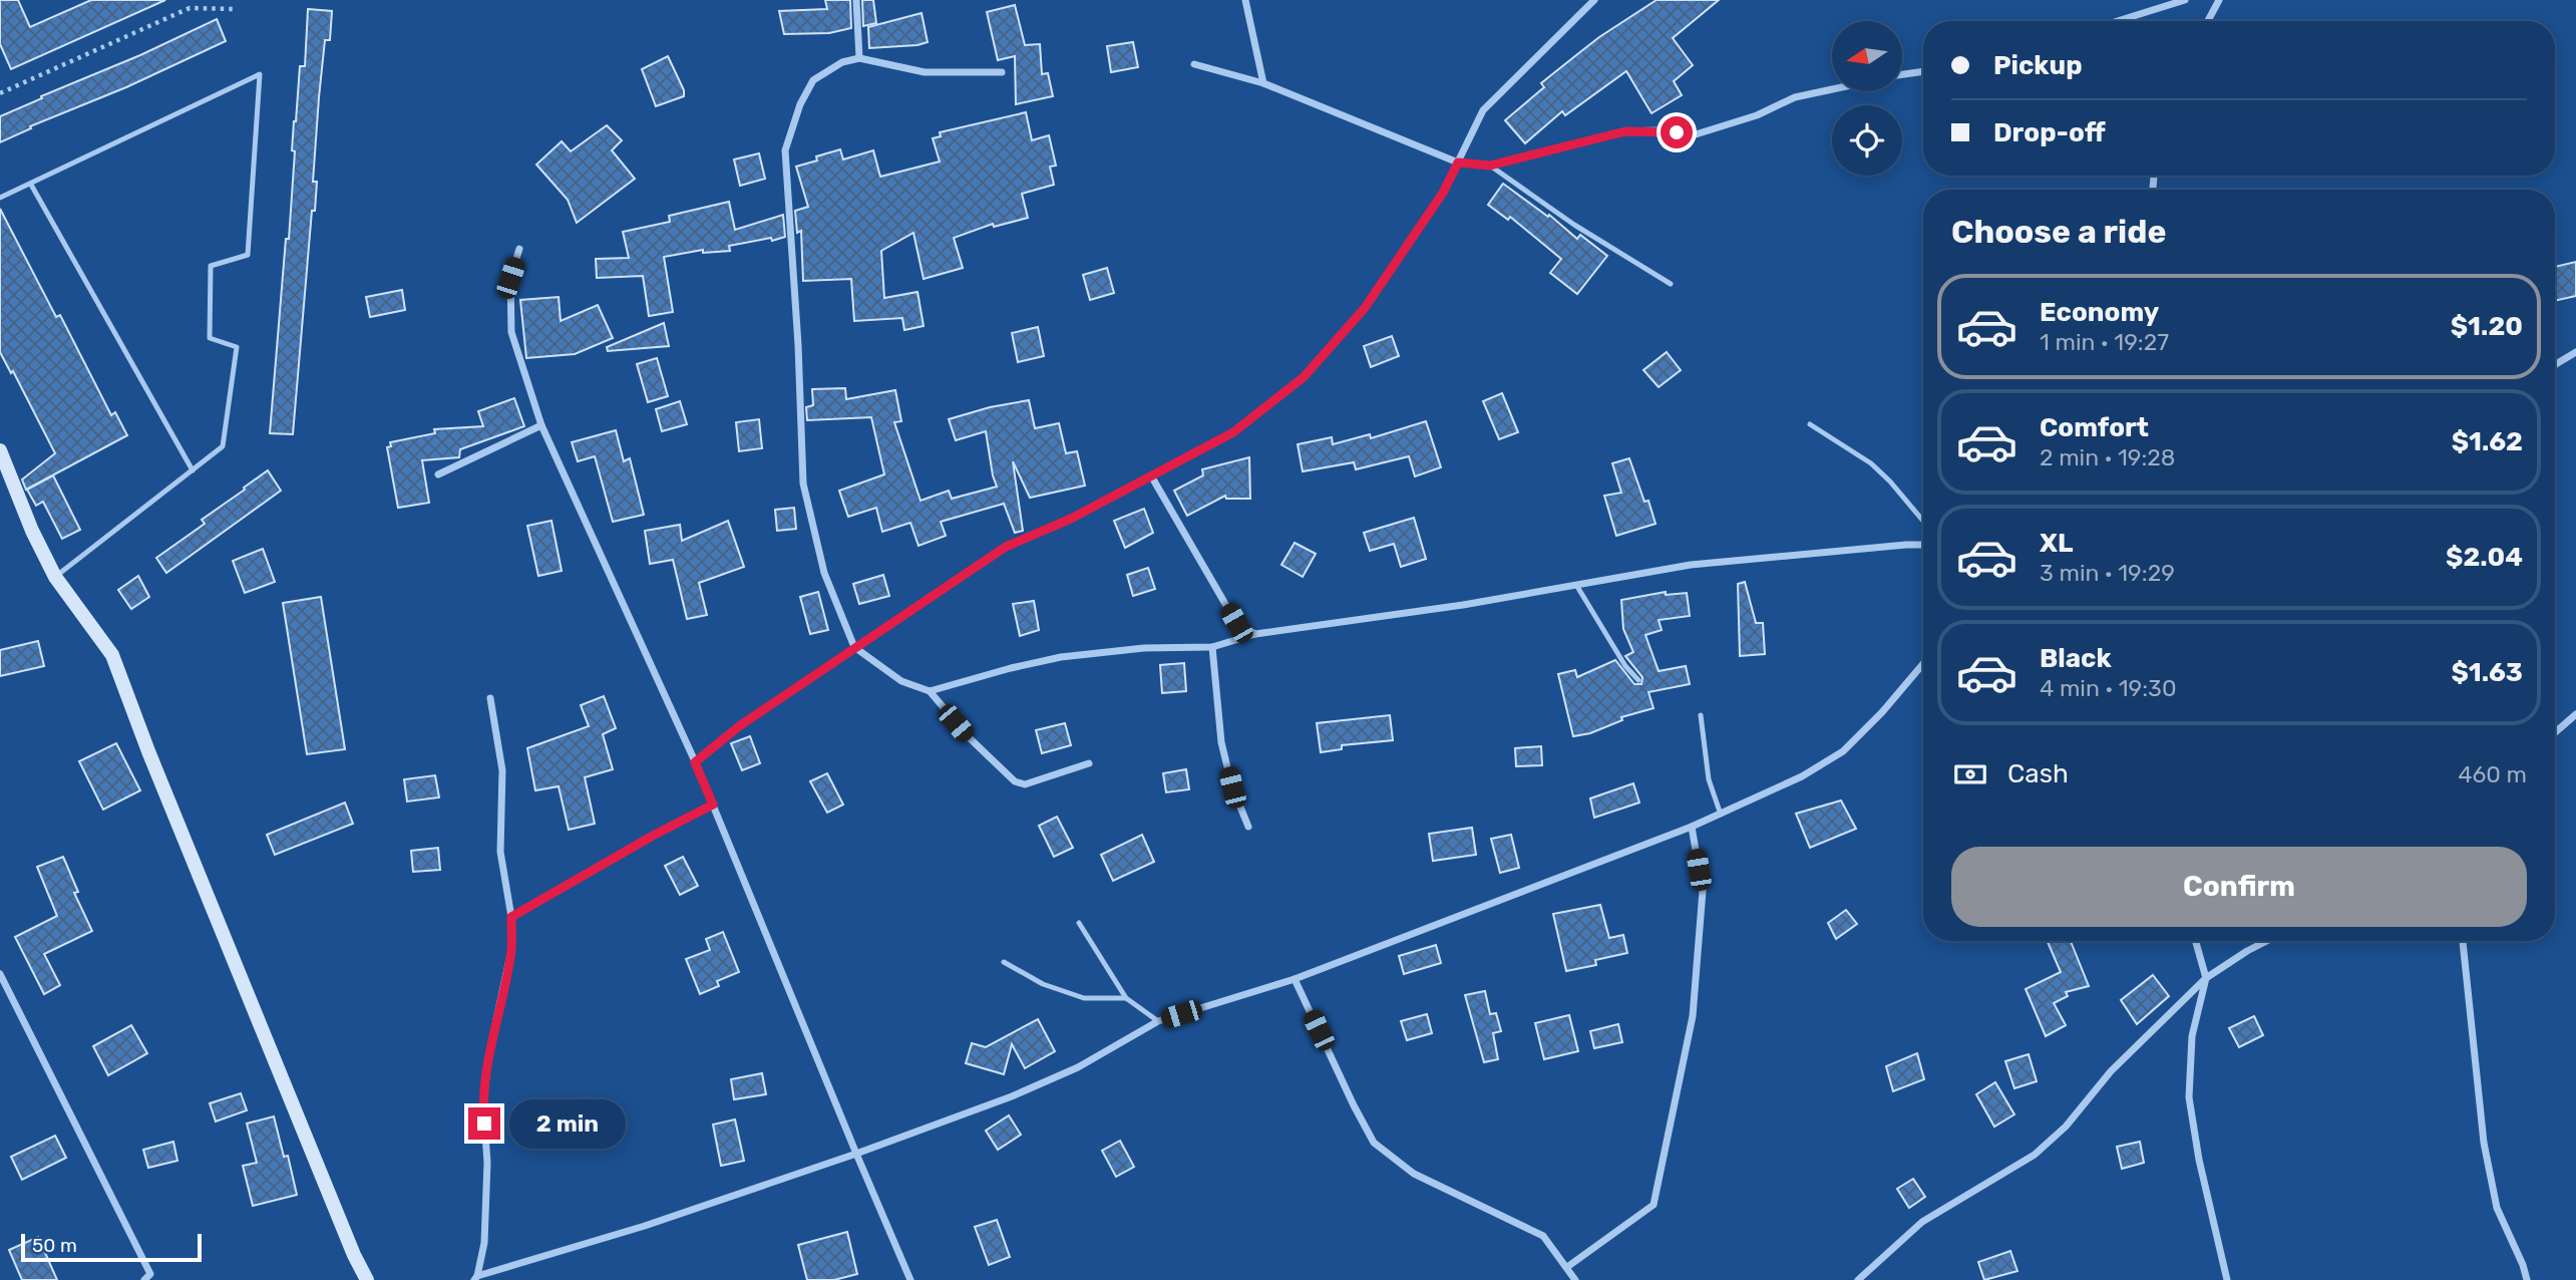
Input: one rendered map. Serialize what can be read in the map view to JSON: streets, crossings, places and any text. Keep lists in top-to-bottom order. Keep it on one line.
{"scale_bar":"50 m","north":"left","page":{"banner":["Pickup","Drop-off"],"heading":"Choose a ride","list":[{"name":"Economy","note":"1 min · 19:27","value":"$1.20"},{"name":"Comfort","note":"2 min · 19:28","value":"$1.62"},{"name":"XL","note":"3 min · 19:29","value":"$2.04"},{"name":"Black","note":"4 min · 19:30","value":"$1.63"}],"pay":["Cash","460 m"],"buttons":"Confirm","bubble":"2 min","scale":"50 m"}}
